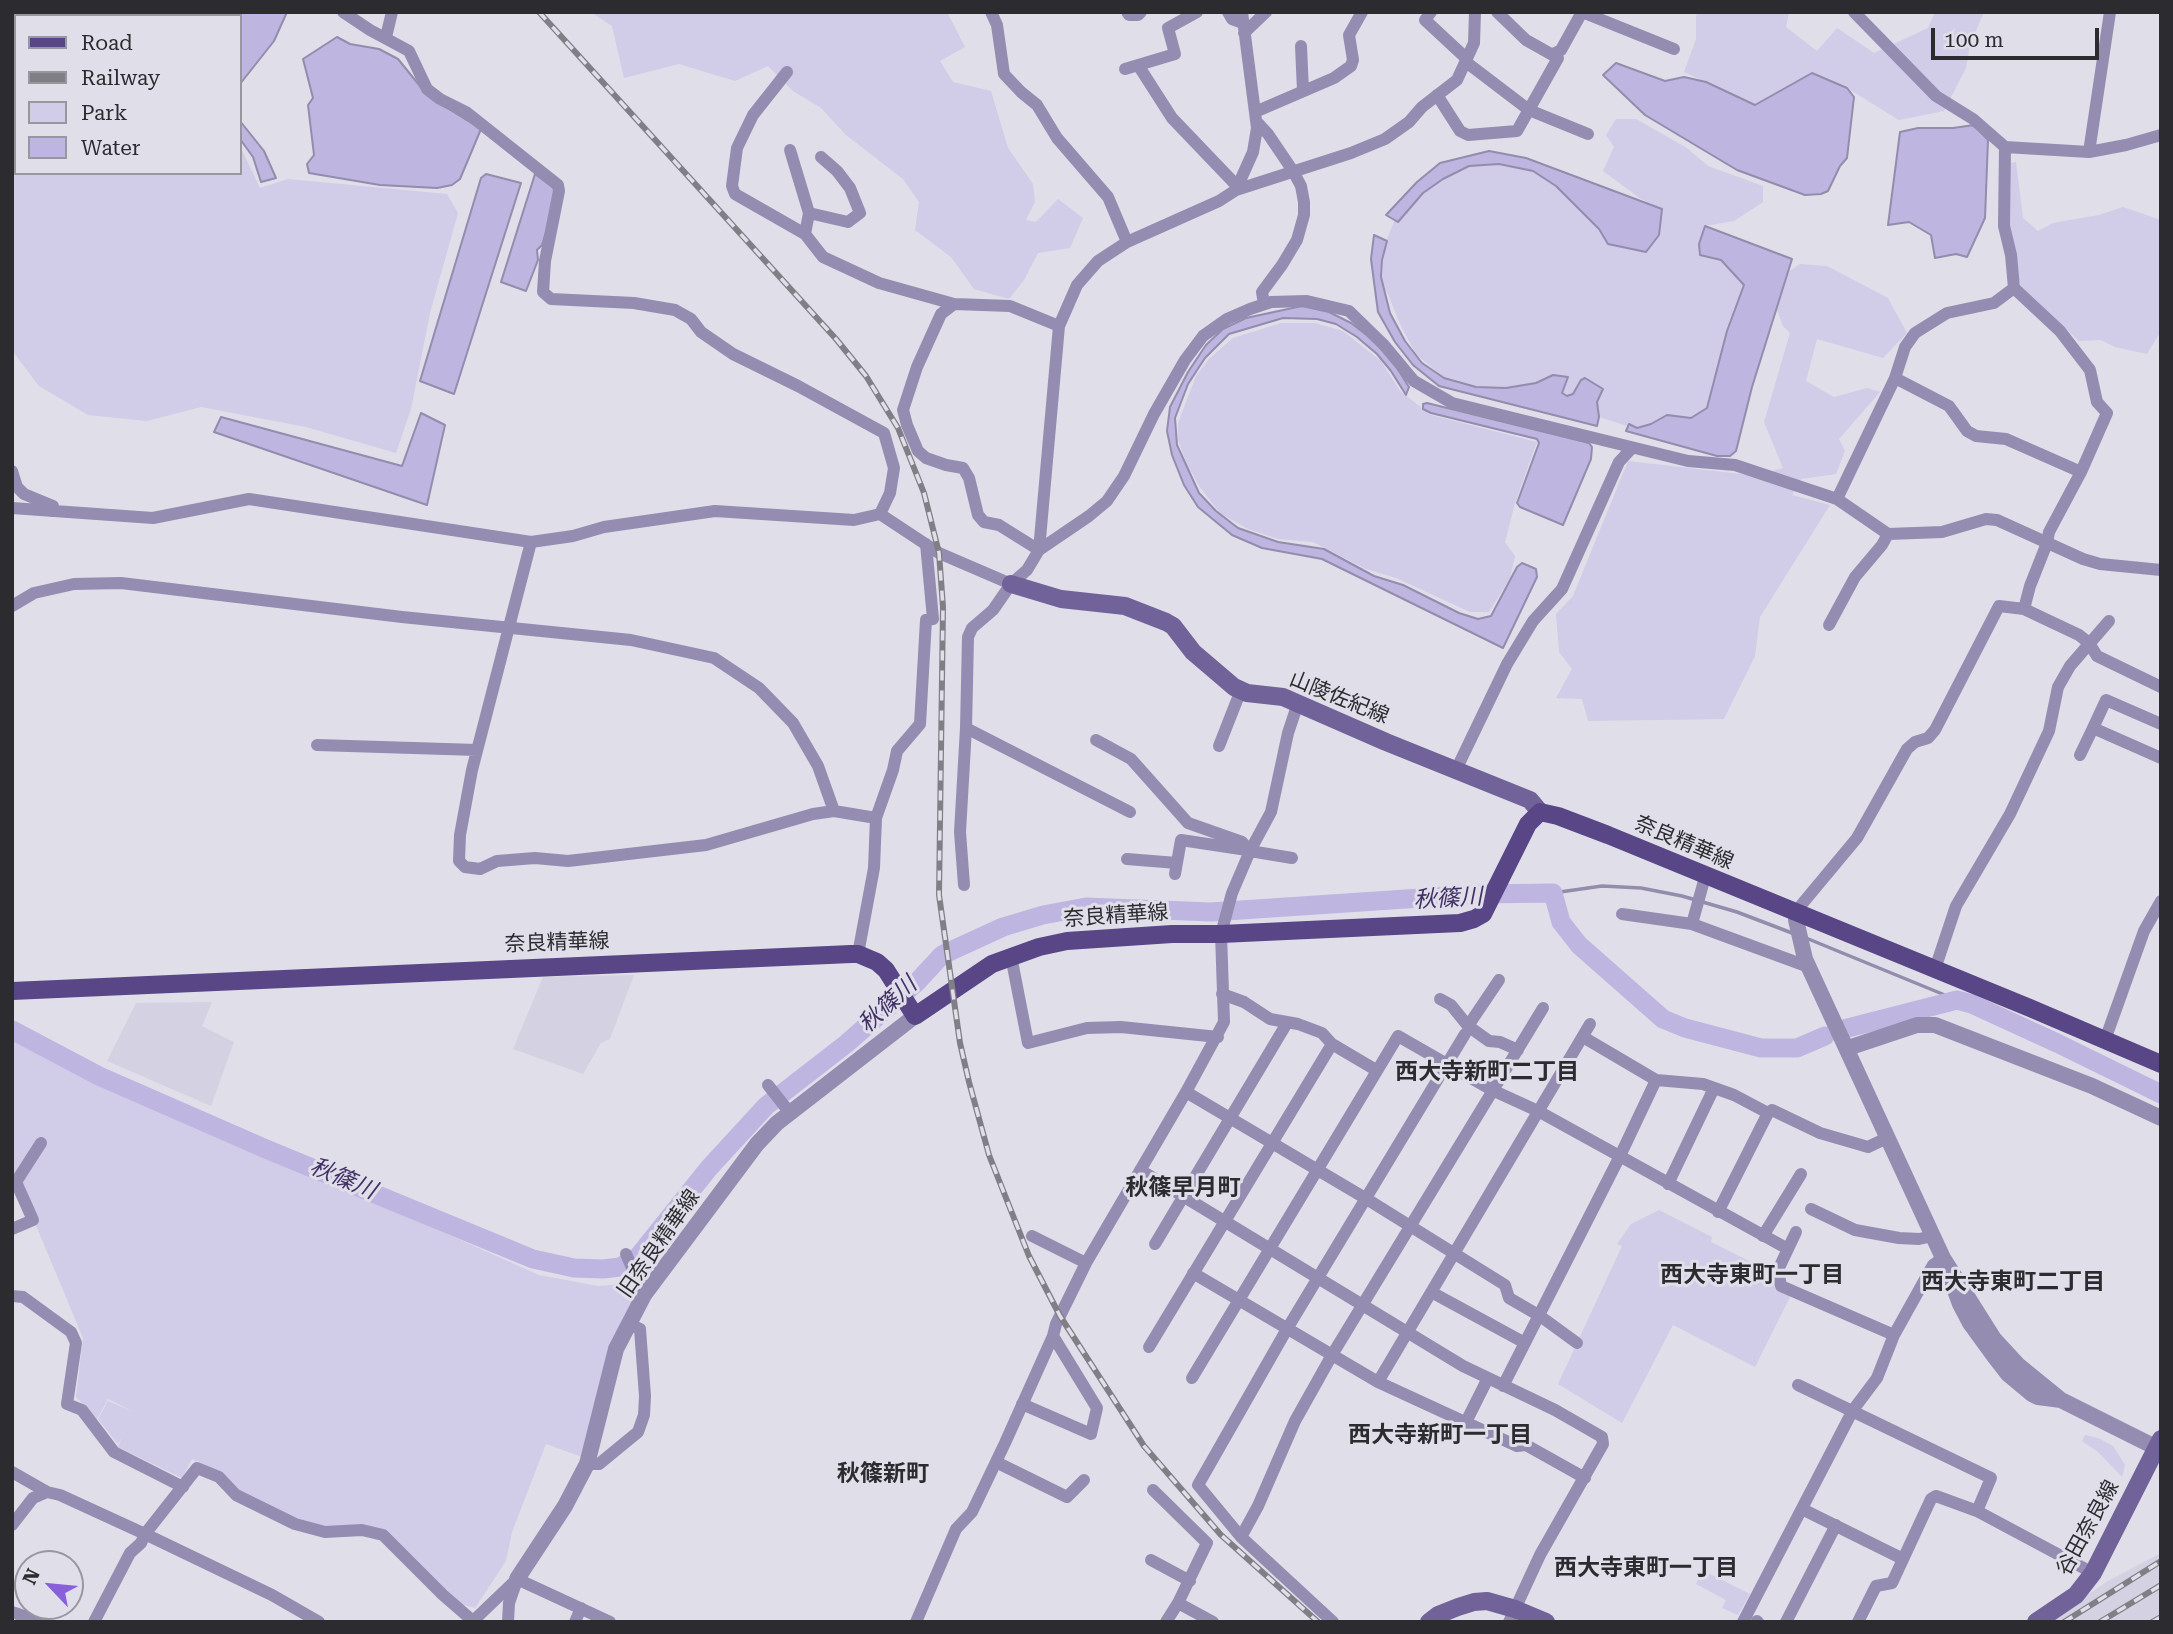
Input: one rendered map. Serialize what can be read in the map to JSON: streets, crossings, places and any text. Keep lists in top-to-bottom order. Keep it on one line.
{"streets":{"main road":["山陵佐紀線","奈良精華線","谷田奈良線"],"street":["旧奈良精華線"]},"crossings":[["山陵佐紀線","奈良精華線"],["奈良精華線","旧奈良精華線"]],"districts":["西大寺新町二丁目","秋篠早月町","西大寺東町一丁目","西大寺東町二丁目","西大寺新町一丁目","秋篠新町","西大寺東町一丁目"],"water":["秋篠川"],"legend":["Road","Railway","Park","Water"],"scale_bar":"100 m","north":"top left"}
